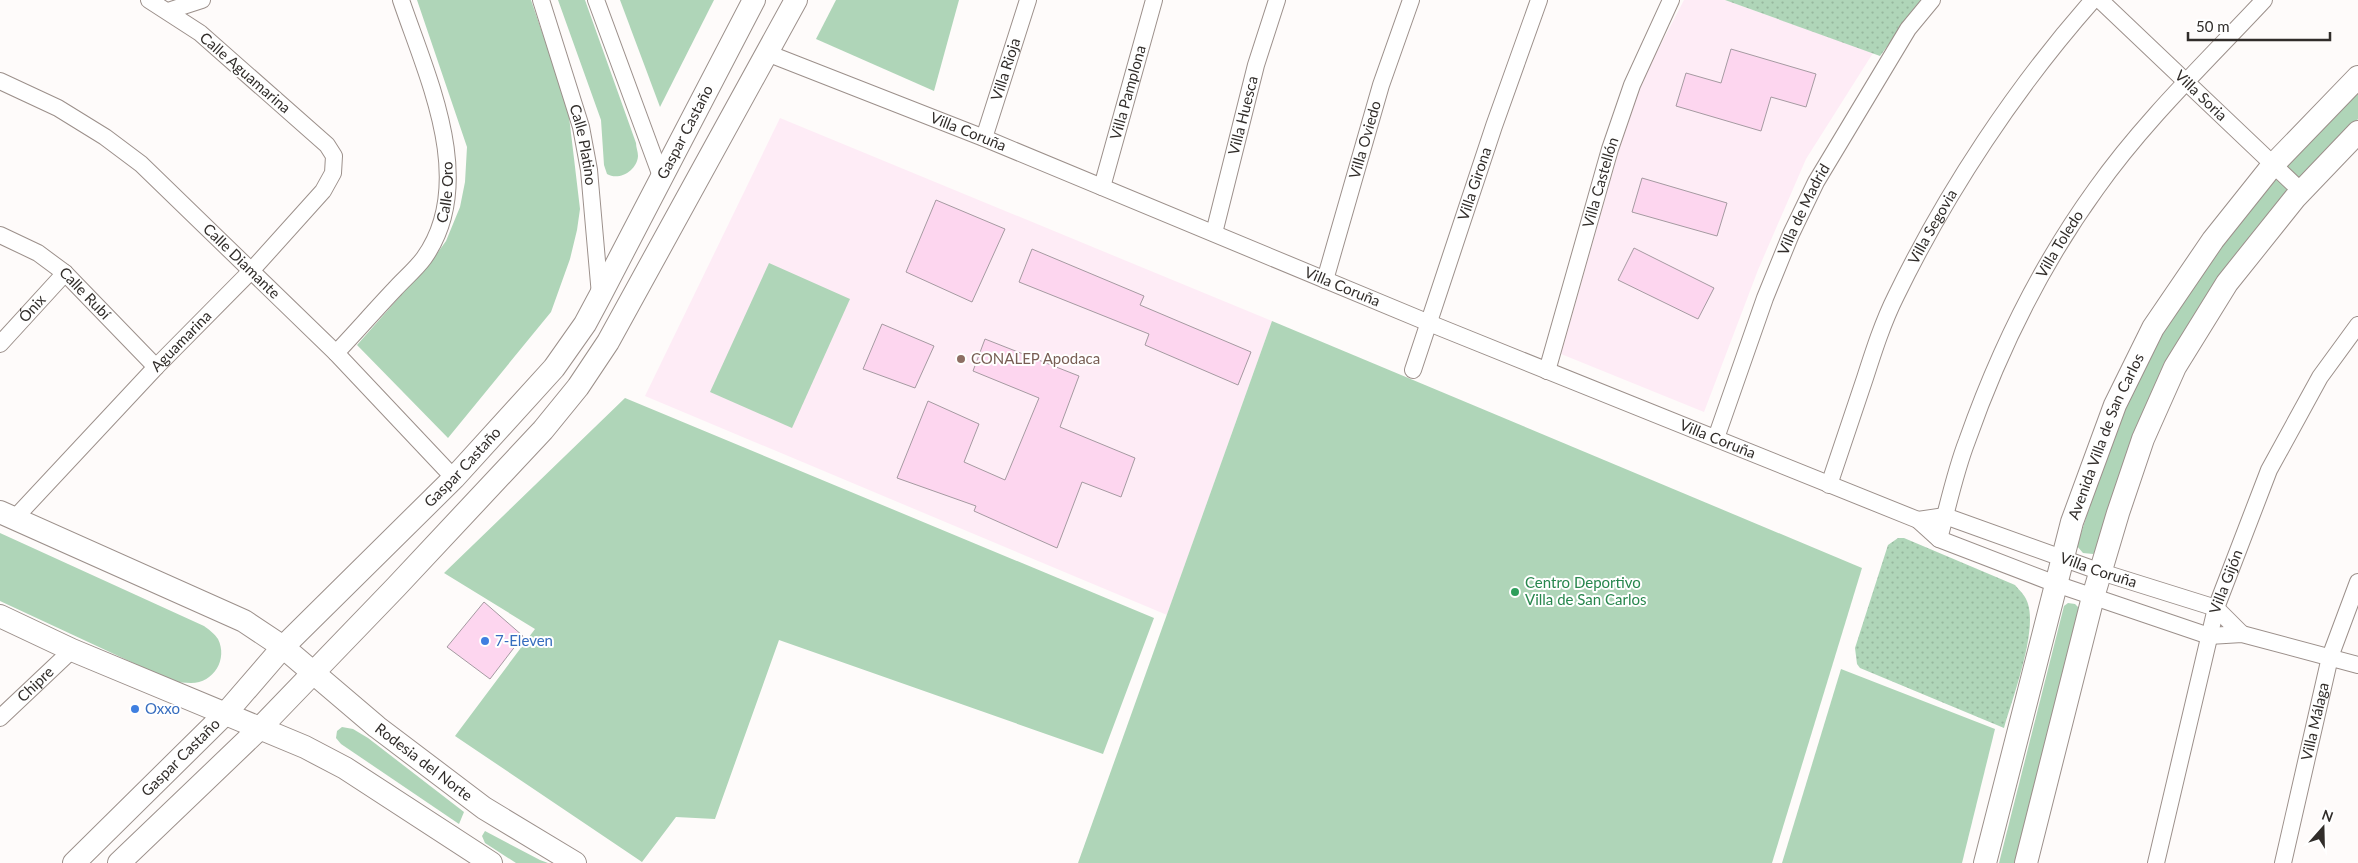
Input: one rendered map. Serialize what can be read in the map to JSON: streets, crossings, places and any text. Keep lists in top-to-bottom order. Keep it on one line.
{"streets":{"main road":["Gaspar Castaño","Avenida Villa de San Carlos","Rodesia del Norte"],"street":["Villa Rioja","Calle Aguamarina","Villa Pamplona","Villa Soria","Villa Huesca","Villa Coruña","Villa Oviedo","Calle Platino","Villa Castellón","Villa Girona","Calle Oro","Villa de Madrid","Villa Segovia","Villa Toledo","Calle Diamante","Calle Rubí","Ónix","Aguamarina","Villa Gijón","Chipre","Villa Málaga"]},"crossings":[["Villa Rioja","Villa Coruña"],["Calle Aguamarina","Aguamarina"],["Villa Pamplona","Villa Coruña"],["Villa Soria","Villa Toledo"],["Villa Soria","Avenida Villa de San Carlos"],["Villa Huesca","Villa Coruña"],["Villa Coruña","Gaspar Castaño"],["Villa Coruña","Villa Oviedo"],["Villa Coruña","Villa Castellón"],["Villa Coruña","Villa Girona"],["Villa Coruña","Villa de Madrid"],["Villa Coruña","Villa Segovia"],["Villa Coruña","Villa Toledo"],["Villa Coruña","Avenida Villa de San Carlos"],["Villa Coruña","Villa Gijón"],["Villa Coruña","Villa Málaga"],["Gaspar Castaño","Calle Platino"],["Gaspar Castaño","Calle Diamante"],["Gaspar Castaño","Rodesia del Norte"],["Calle Oro","Calle Diamante"],["Calle Diamante","Aguamarina"],["Calle Rubí","Ónix"],["Calle Rubí","Aguamarina"],["Aguamarina","Rodesia del Norte"]],"places":["CONALEP Apodaca","Centro Deportivo Villa de San Carlos","7-Eleven","Oxxo"],"scale_bar":"50 m","north":"top"}
